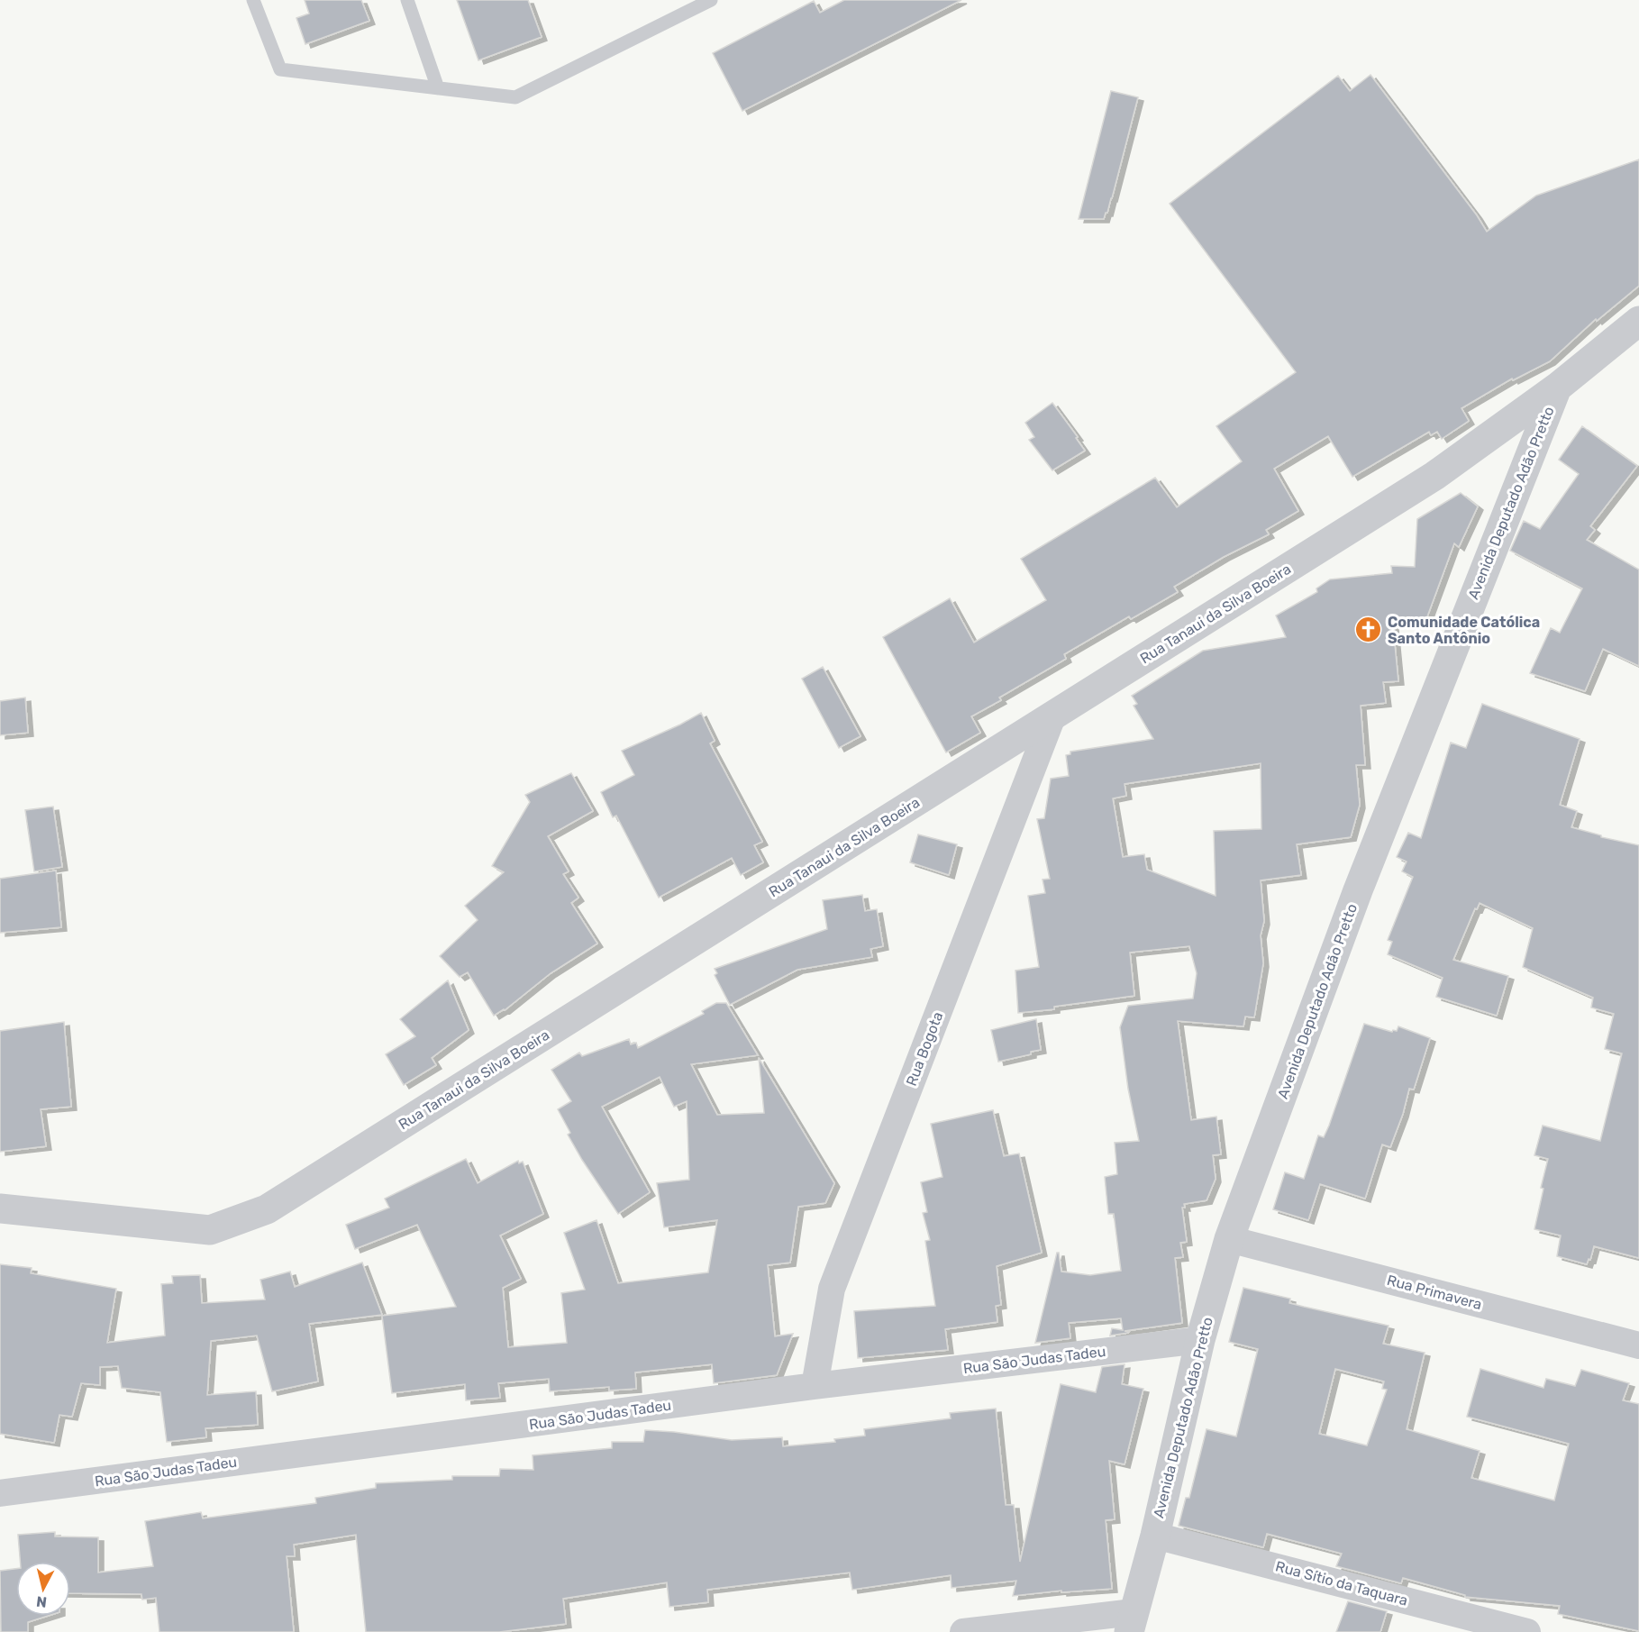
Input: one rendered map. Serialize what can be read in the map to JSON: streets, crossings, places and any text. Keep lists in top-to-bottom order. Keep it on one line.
{"streets":{"street":["Avenida Deputado Adão Pretto","Rua Tanaui da Silva Boeira","Rua Bogota","Rua Primavera","Rua São Judas Tadeu","Rua Sítio da Taquara"]},"crossings":[["Avenida Deputado Adão Pretto","Rua Tanaui da Silva Boeira"],["Avenida Deputado Adão Pretto","Rua Primavera"],["Avenida Deputado Adão Pretto","Rua São Judas Tadeu"],["Avenida Deputado Adão Pretto","Rua Sítio da Taquara"],["Rua Tanaui da Silva Boeira","Rua Bogota"],["Rua Bogota","Rua São Judas Tadeu"]],"places":{"church":["Comunidade Católica Santo Antônio"]},"north":"bottom"}
